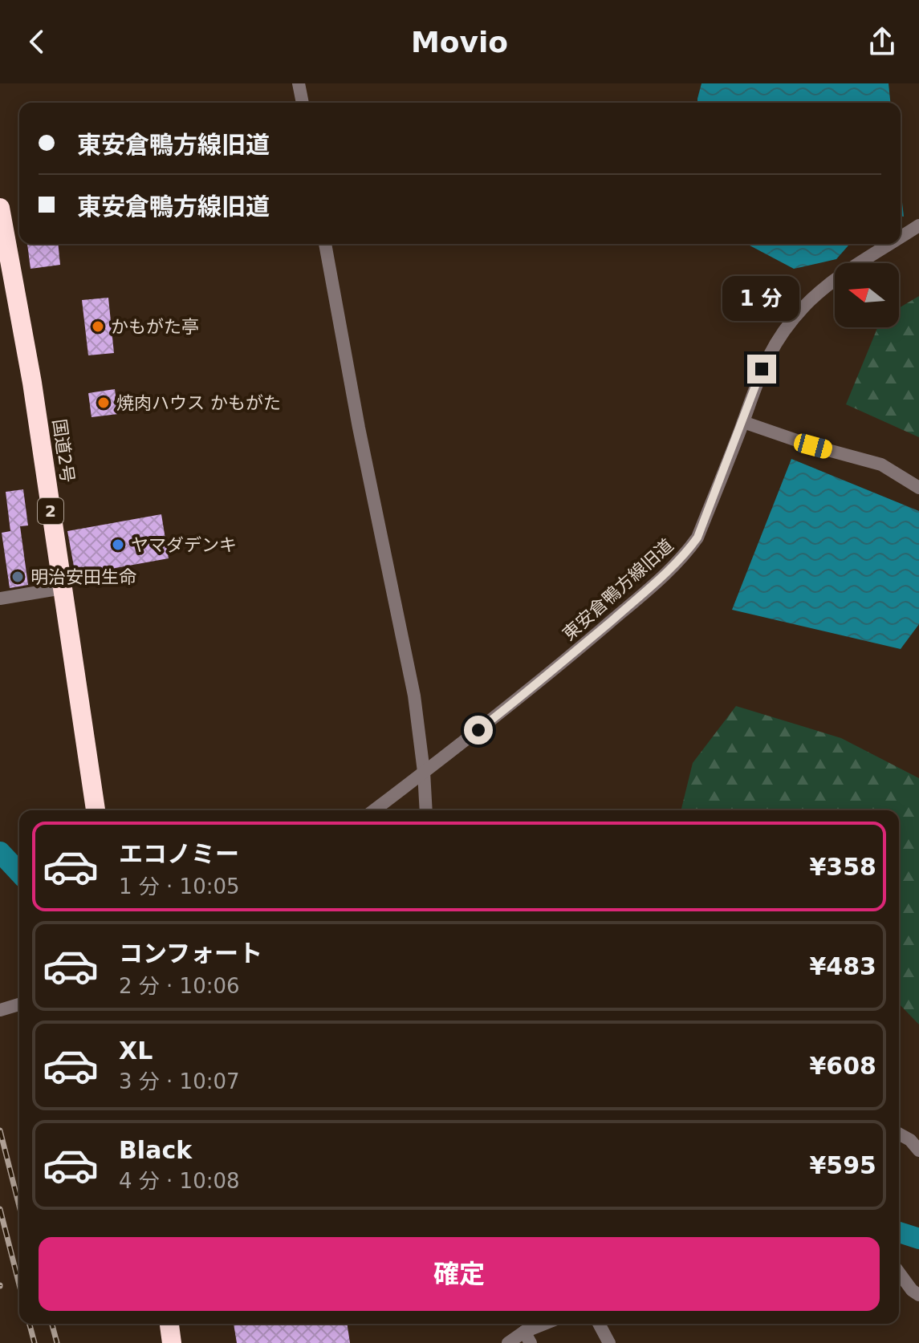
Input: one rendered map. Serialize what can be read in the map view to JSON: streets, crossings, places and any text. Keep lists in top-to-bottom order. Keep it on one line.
{"streets":{"highway":["国道2号","2"],"street":["東安倉鴨方線旧道"]},"places":["かもがた亭","焼肉ハウス かもがた","ヤマダデンキ","明治安田生命"],"north":"left","page":{"header":"Movio","banner":["東安倉鴨方線旧道","東安倉鴨方線旧道"],"bubble":"1 分","list":[{"name":"エコノミー","note":"1 分 · 10:05","value":"¥358"},{"name":"コンフォート","note":"2 分 · 10:06","value":"¥483"},{"name":"XL","note":"3 分 · 10:07","value":"¥608"},{"name":"Black","note":"4 分 · 10:08","value":"¥595"}],"buttons":"確定"}}
